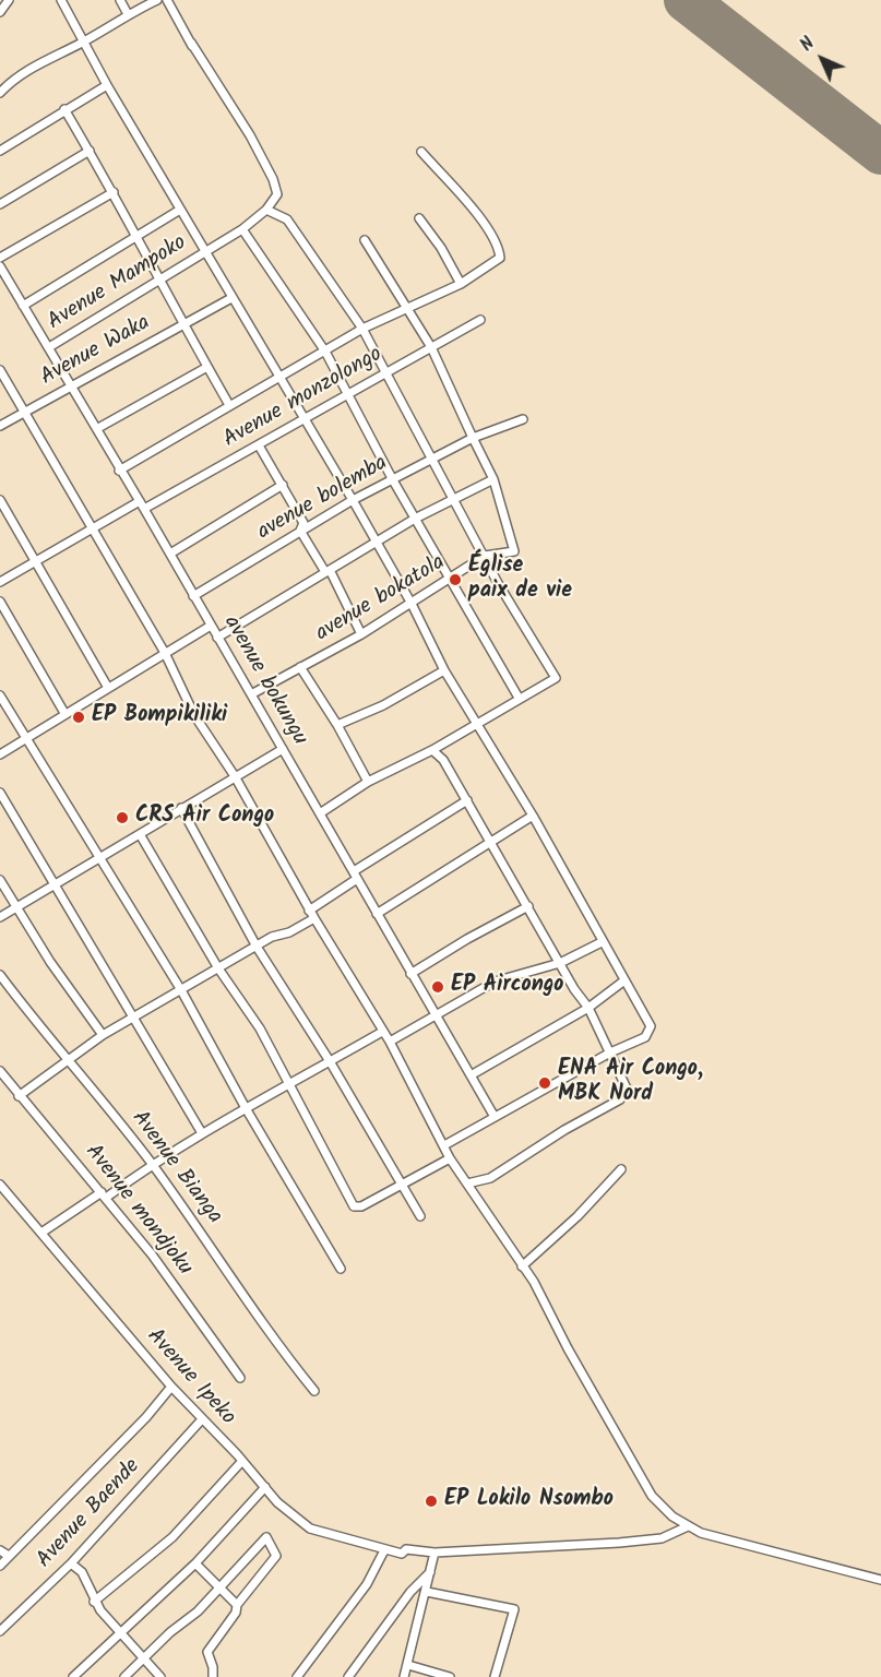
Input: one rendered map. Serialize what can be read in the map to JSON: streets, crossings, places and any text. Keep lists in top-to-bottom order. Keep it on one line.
{"streets":{"street":["Avenue Mampoko","Avenue Waka","Avenue monzolongo","avenue bolemba","avenue bokatola","avenue bokungu","Avenue Bianga","Avenue mondjoku","Avenue Ipeko","Avenue Baende"]},"crossings":[["Avenue Mampoko","avenue bokungu"],["Avenue Waka","avenue bokungu"],["Avenue monzolongo","avenue bokatola"],["Avenue monzolongo","avenue bokungu"],["avenue bolemba","avenue bokatola"],["avenue bolemba","avenue bokungu"],["avenue bokatola","avenue bokungu"],["Avenue Ipeko","Avenue Baende"]],"places":["Église paix de vie","EP Bompikiliki","CRS Air Congo","EP Aircongo","ENA Air Congo, MBK Nord","EP Lokilo Nsombo"],"north":"top left"}
